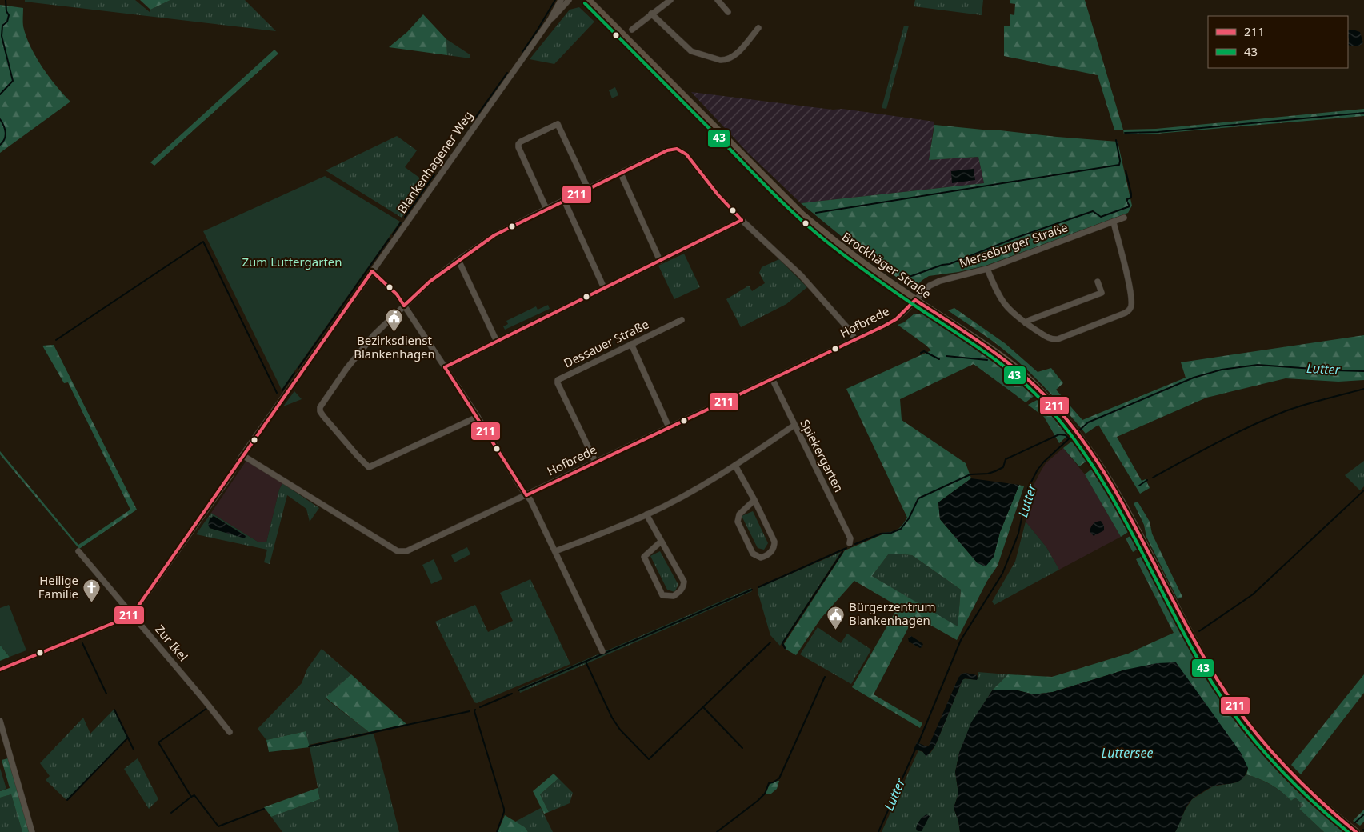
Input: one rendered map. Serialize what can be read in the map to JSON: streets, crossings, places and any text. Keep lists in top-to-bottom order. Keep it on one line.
{"streets":{"main road":["Brockhäger Straße"],"street":["Blankenhagener Weg","Merseburger Straße","Hofbrede","Dessauer Straße","Spiekergarten","Zur Ikel"]},"crossings":[["Blankenhagener Weg","Hofbrede"],["Blankenhagener Weg","Zur Ikel"],["Merseburger Straße","Brockhäger Straße"],["Merseburger Straße","Hofbrede"],["Brockhäger Straße","Hofbrede"],["Hofbrede","Dessauer Straße"],["Hofbrede","Spiekergarten"]],"water":["Lutter","Luttersee"],"parks":["Zum Luttergarten"],"places":{"public building":["Bezirksdienst Blankenhagen","Bürgerzentrum Blankenhagen"],"church":["Heilige Familie"]},"lines":["transit line 43","transit line 211"],"legend":["211","43"]}
